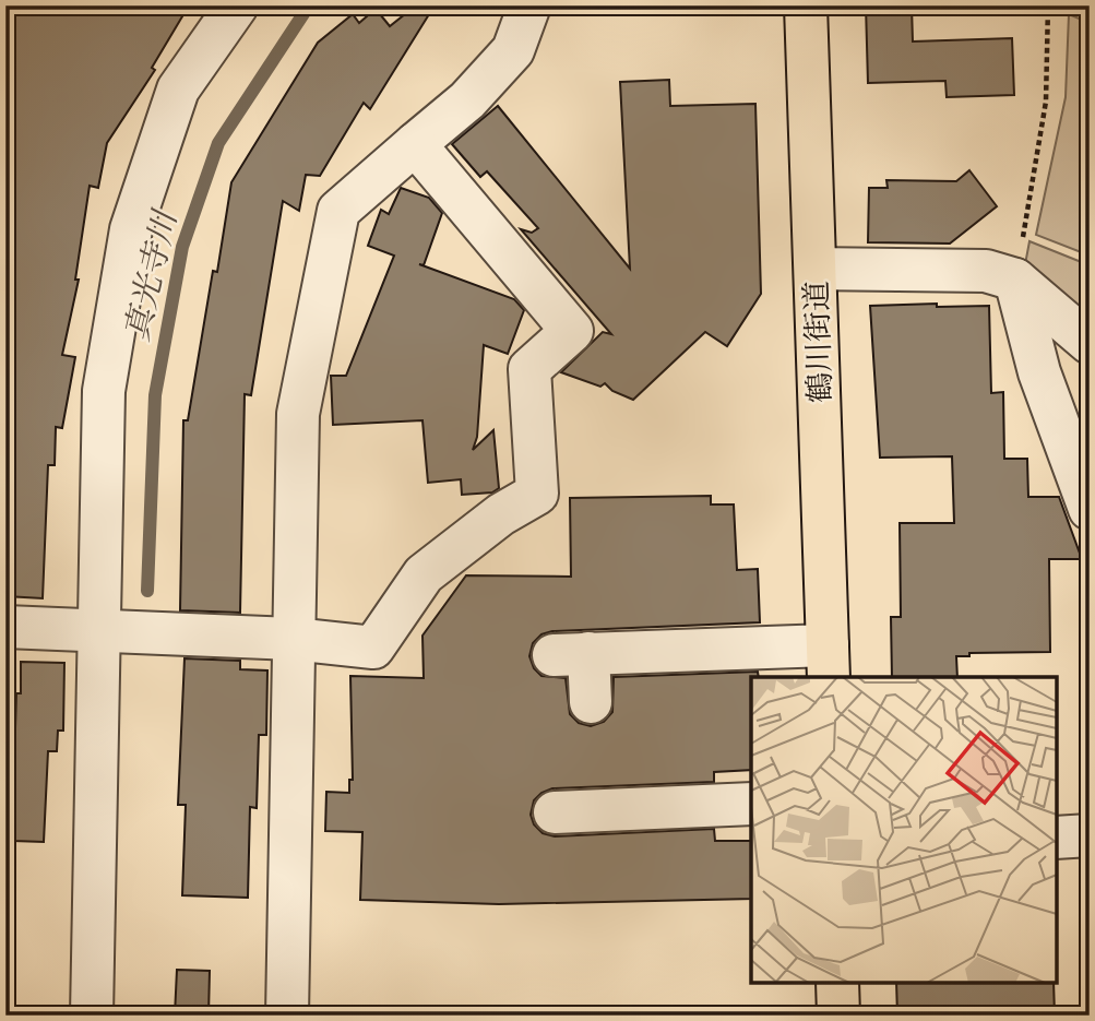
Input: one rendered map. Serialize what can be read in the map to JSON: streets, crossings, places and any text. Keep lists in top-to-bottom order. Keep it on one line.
{"streets":{"main road":["鶴川街道"]},"water":["真光寺川"]}
